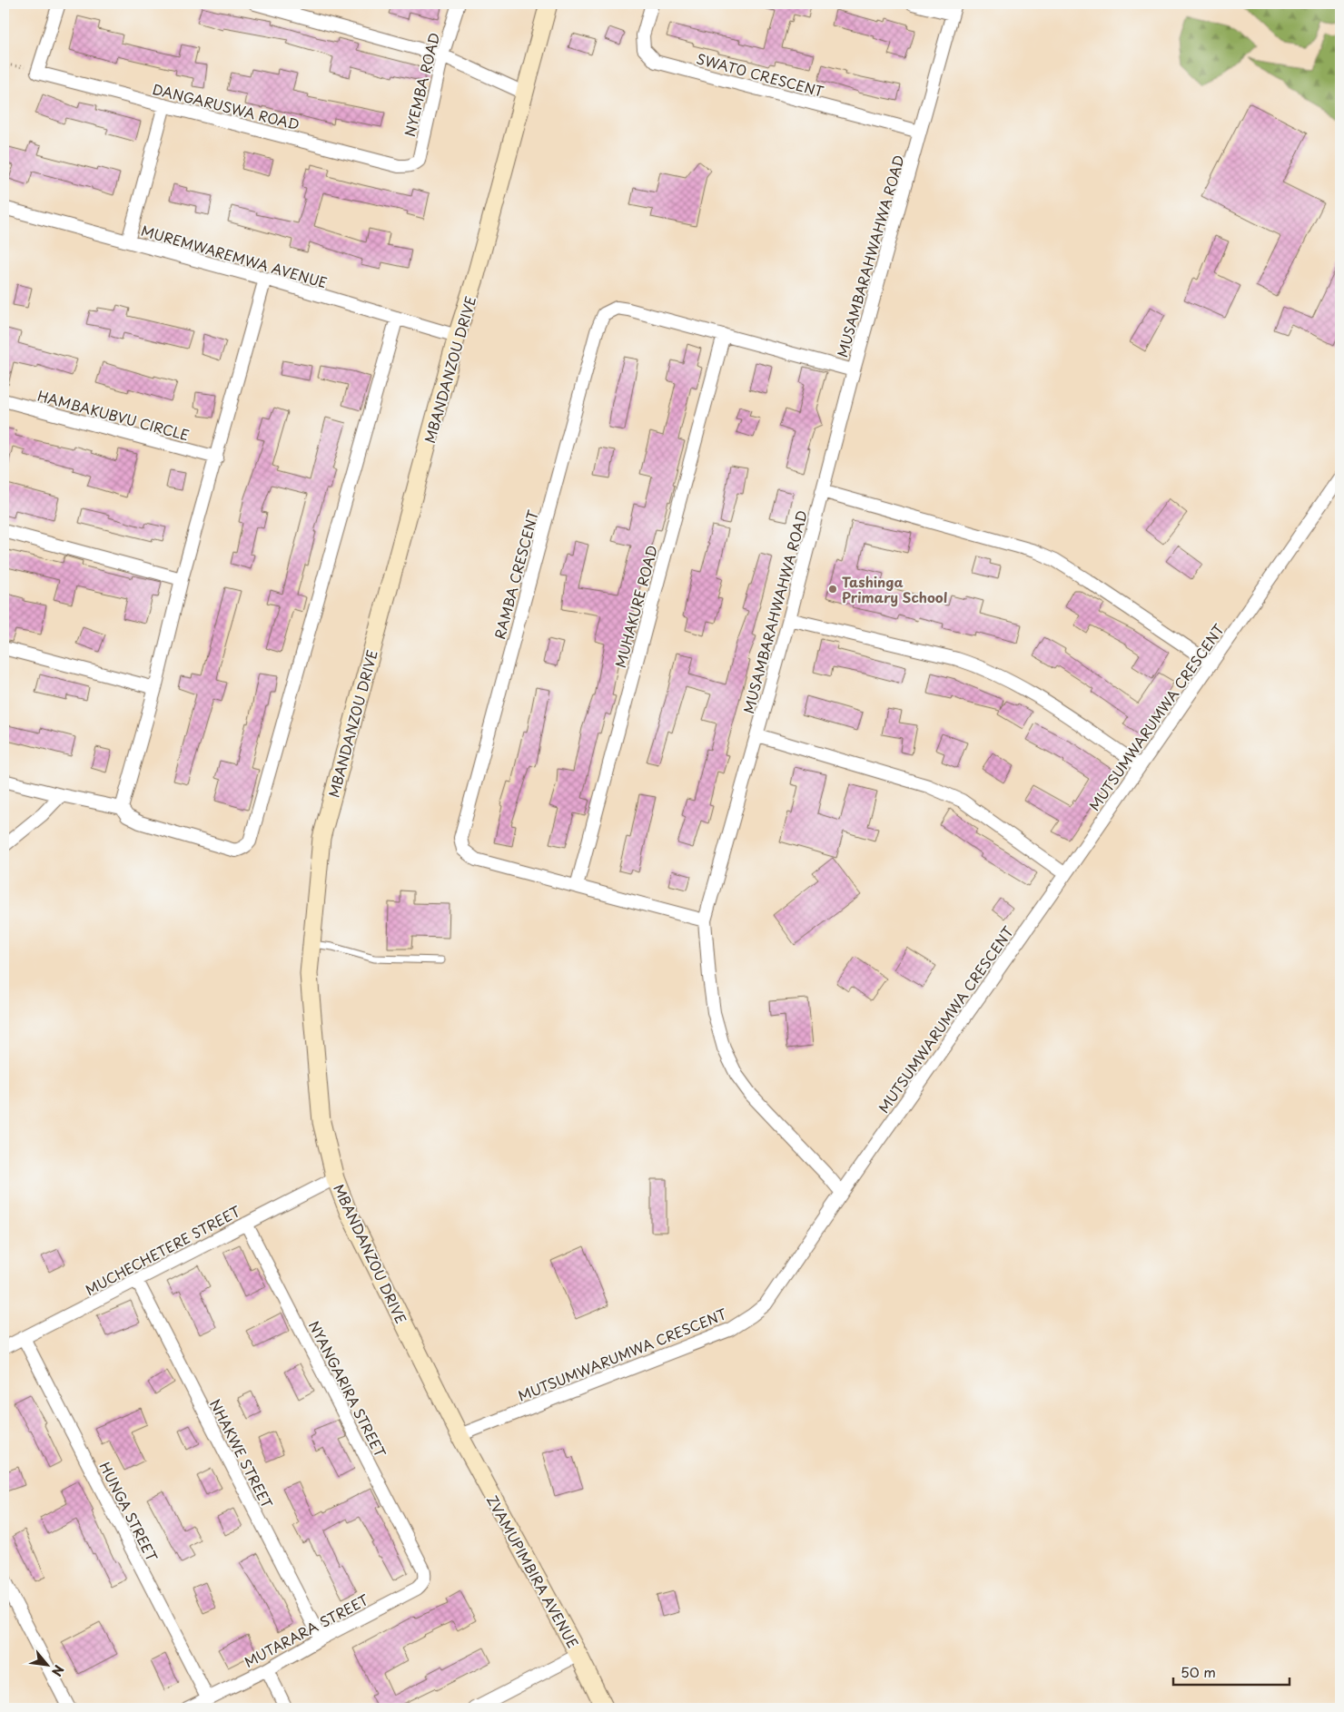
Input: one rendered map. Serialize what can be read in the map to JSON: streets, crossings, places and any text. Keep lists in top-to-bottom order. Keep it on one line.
{"streets":{"street":["SWATO CRESCENT","NYEMBA ROAD","DANGARUSWA ROAD","MUREMWAREMWA AVENUE","MUSAMBARAHWAHWA ROAD","MBANDANZOU DRIVE","HAMBAKUBVU CIRCLE","RAMBA CRESCENT","MUHAKURE ROAD","MUTSUMWARUMWA CRESCENT","MUCHECHETERE STREET","NYANGARIRA STREET","NHAKWE STREET","HUNGA STREET","ZVAMUPIMBIRA AVENUE","MUTARARA STREET"]},"crossings":[["SWATO CRESCENT","MUSAMBARAHWAHWA ROAD"],["NYEMBA ROAD","DANGARUSWA ROAD"],["MUREMWAREMWA AVENUE","MBANDANZOU DRIVE"],["MUSAMBARAHWAHWA ROAD","RAMBA CRESCENT"],["MUSAMBARAHWAHWA ROAD","MUTSUMWARUMWA CRESCENT"],["MBANDANZOU DRIVE","MUTSUMWARUMWA CRESCENT"],["MBANDANZOU DRIVE","MUCHECHETERE STREET"],["MBANDANZOU DRIVE","ZVAMUPIMBIRA AVENUE"],["RAMBA CRESCENT","MUHAKURE ROAD"],["MUTSUMWARUMWA CRESCENT","ZVAMUPIMBIRA AVENUE"],["MUCHECHETERE STREET","NYANGARIRA STREET"],["MUCHECHETERE STREET","NHAKWE STREET"],["MUCHECHETERE STREET","HUNGA STREET"],["NYANGARIRA STREET","MUTARARA STREET"],["NHAKWE STREET","MUTARARA STREET"],["HUNGA STREET","MUTARARA STREET"]],"places":["Tashinga Primary School"],"scale_bar":"50 m","north":"bottom right"}
